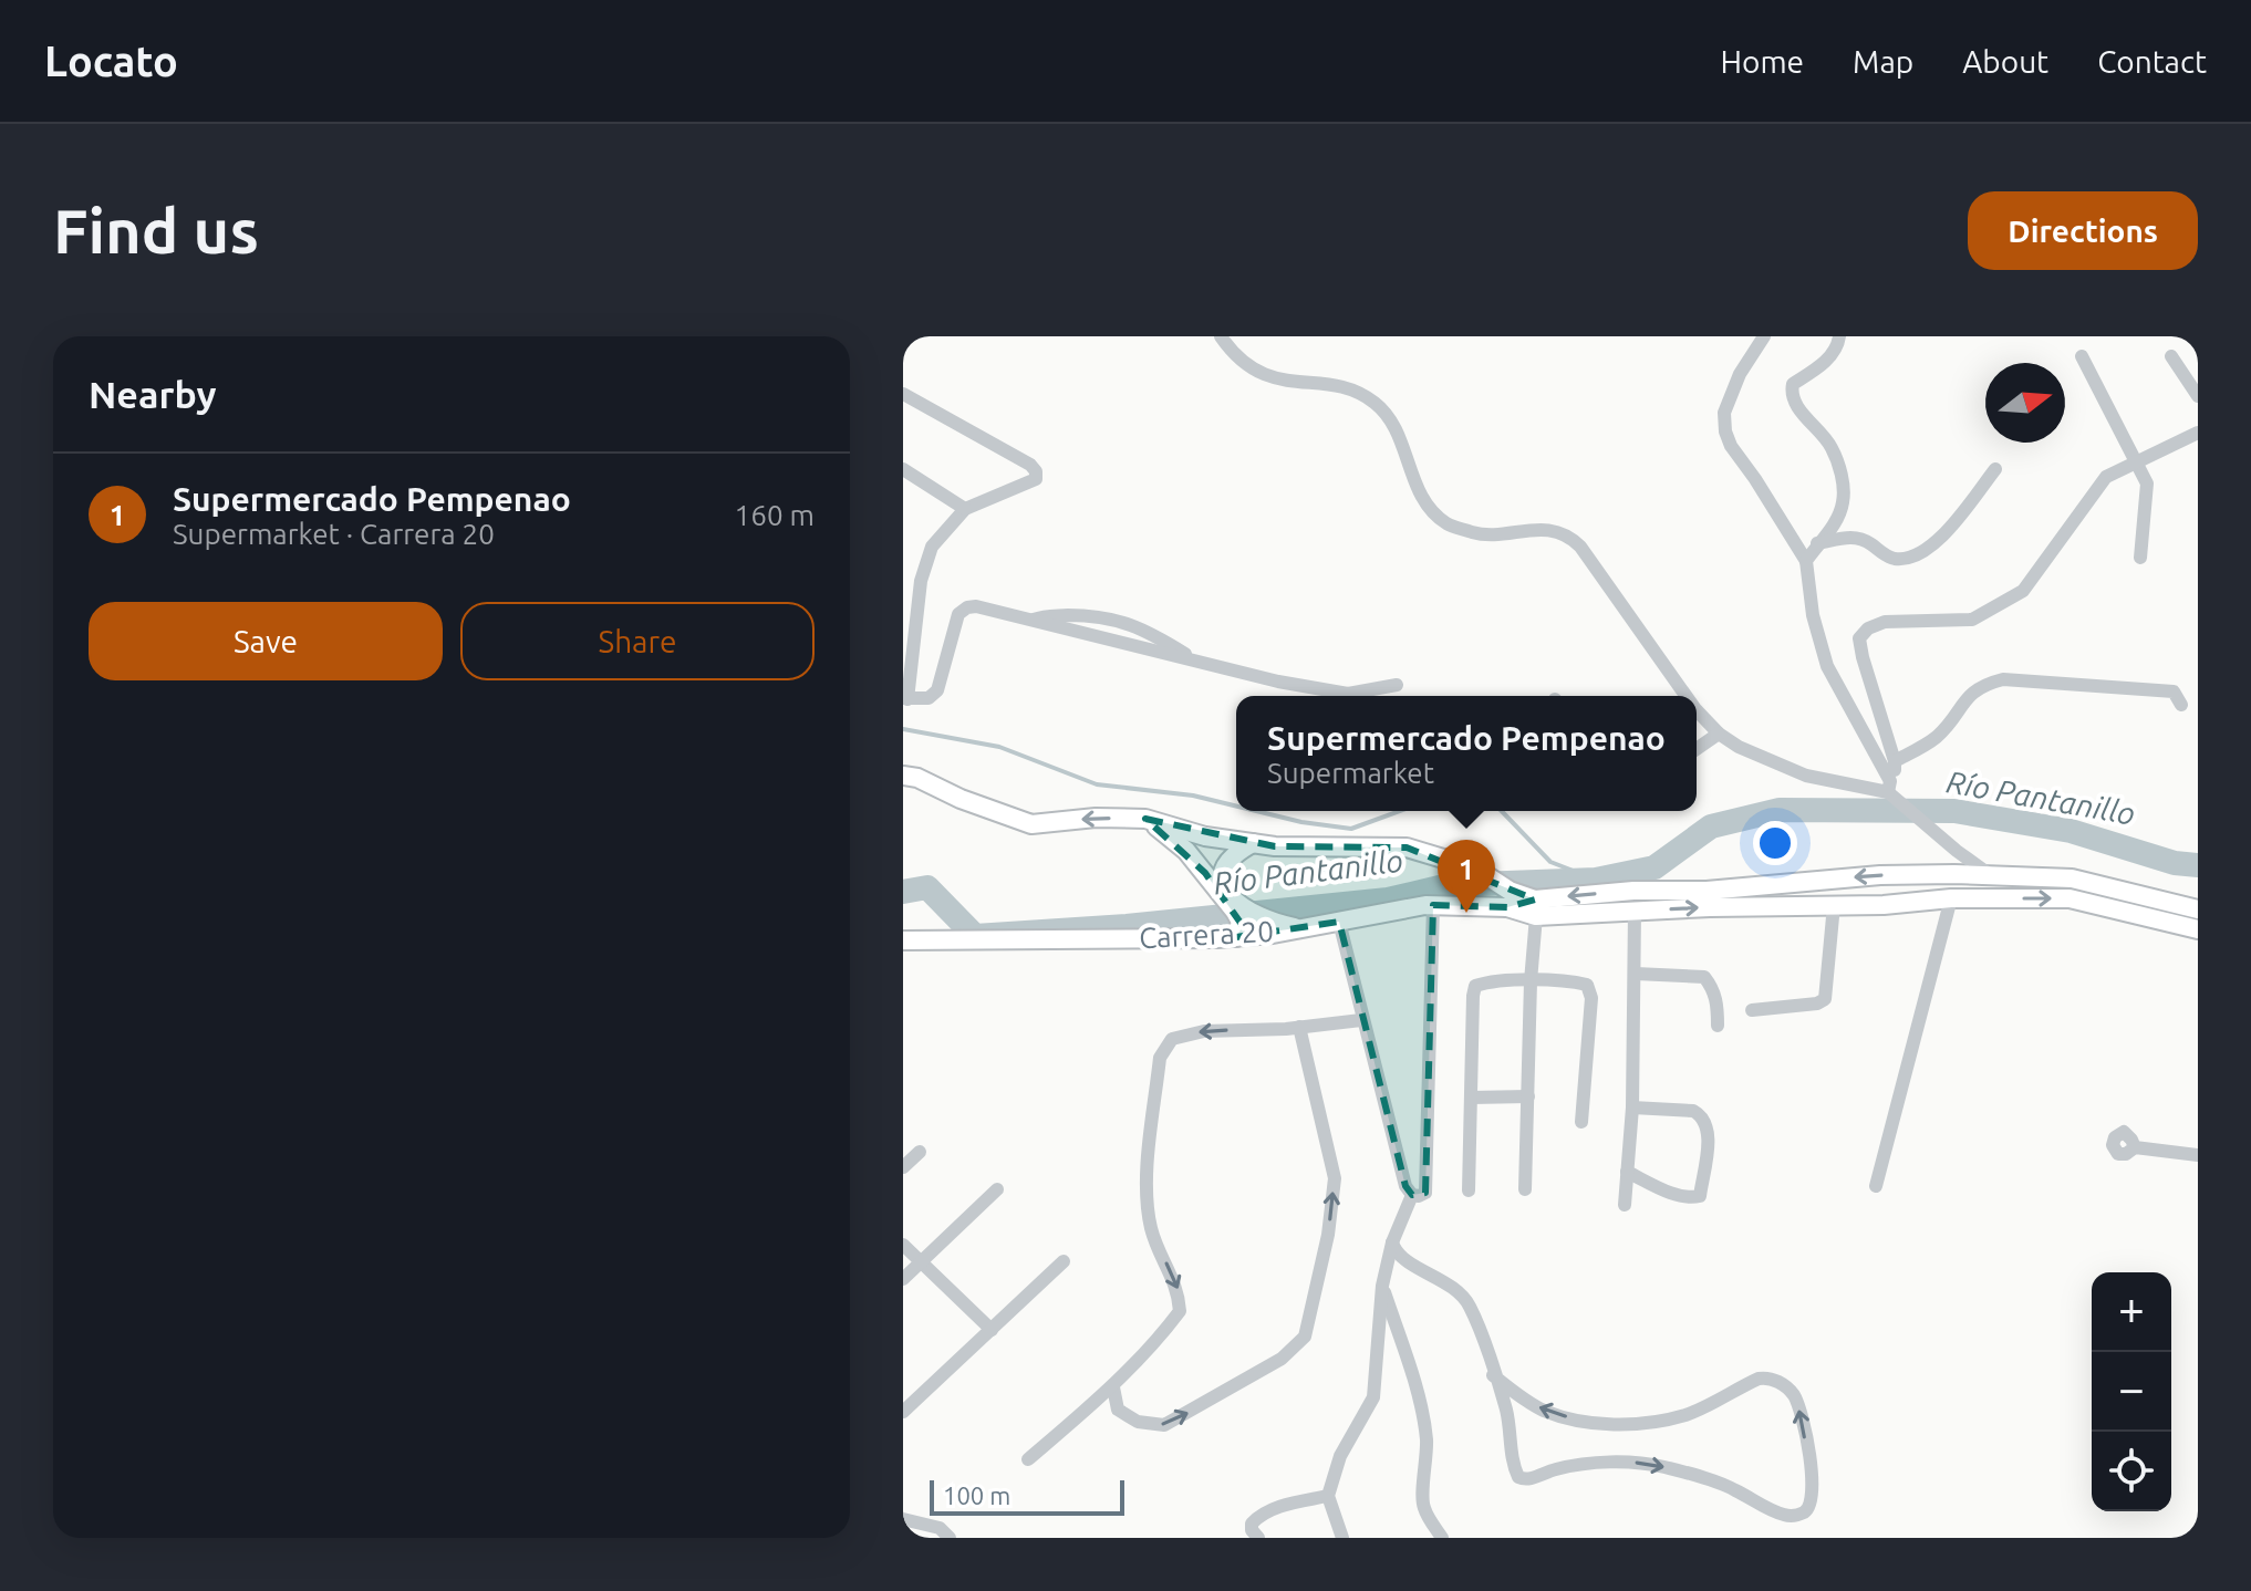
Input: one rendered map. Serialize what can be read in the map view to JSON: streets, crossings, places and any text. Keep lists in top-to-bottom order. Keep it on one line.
{"streets":{"main road":["Carrera 20"]},"water":["Río Pantanillo"],"scale_bar":"100 m","north":"right","page":{"header":"Locato","nav":["Home","Map","About","Contact"],"buttons":["Directions",["Save","Share"]],"title":"Find us","heading":"Nearby","list":[{"mark":"1","name":"Supermercado Pempenao","note":"Supermarket · Carrera 20","value":"160 m"}],"popup":["Supermercado Pempenao","Supermarket"],"pins":"1","map_buttons":["+","−"],"scale":"100 m"}}
